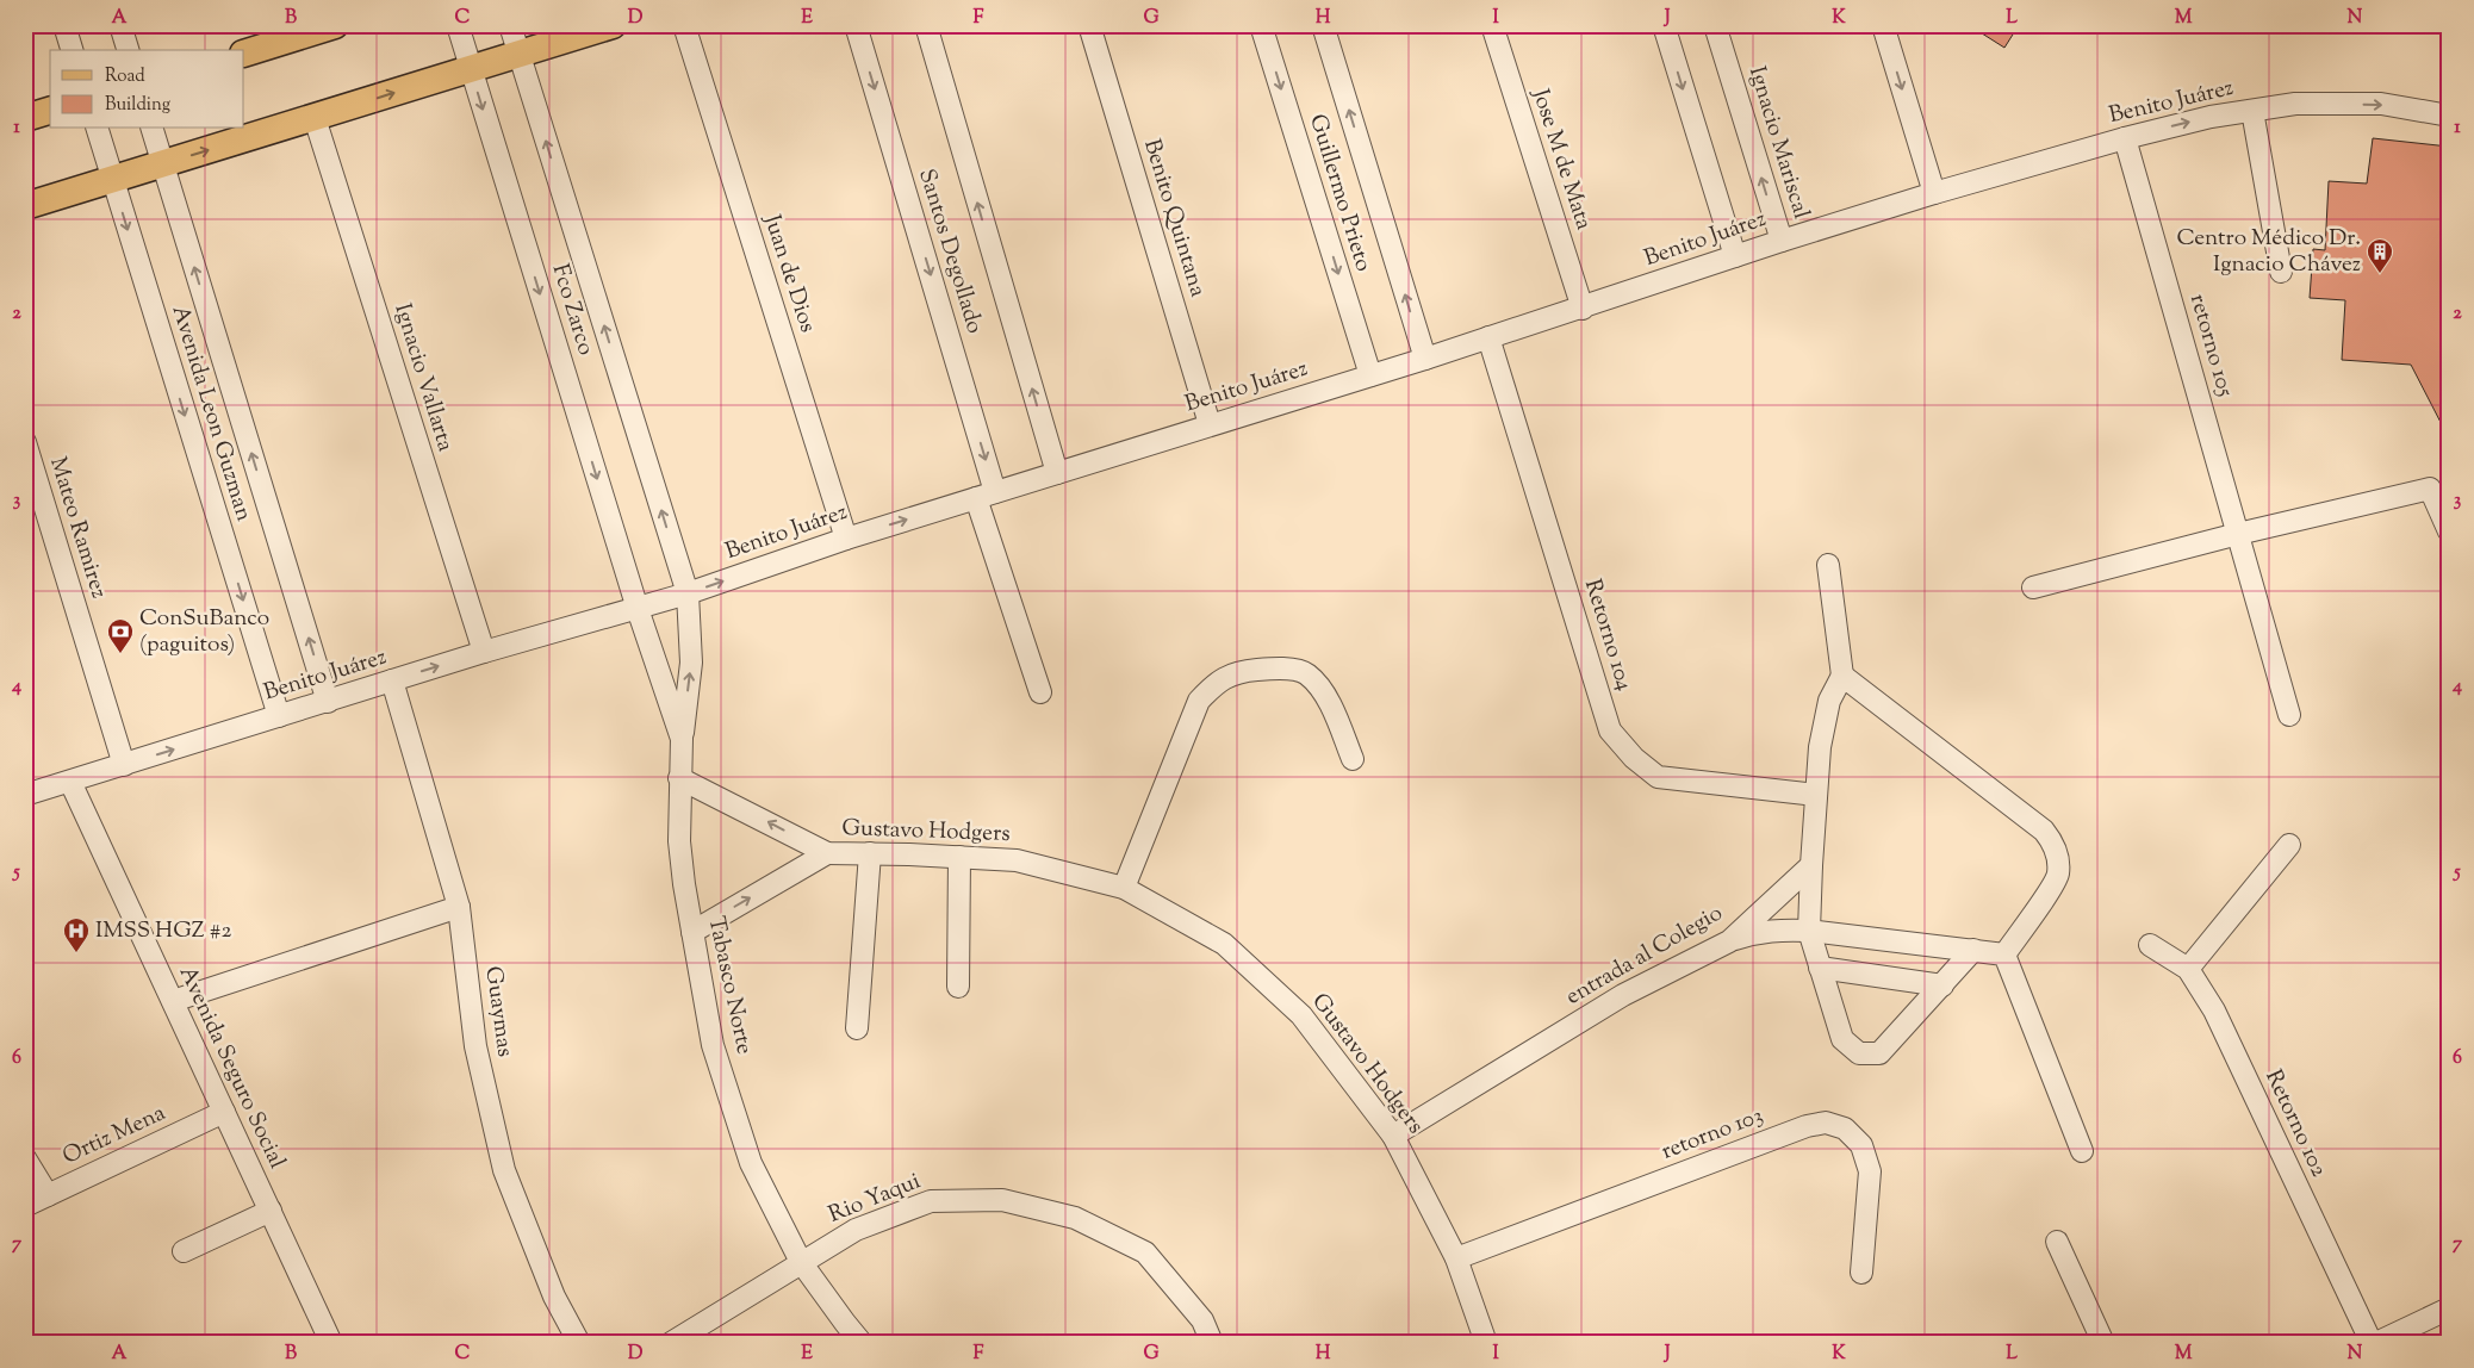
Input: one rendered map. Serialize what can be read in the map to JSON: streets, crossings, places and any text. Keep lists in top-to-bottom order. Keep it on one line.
{"streets":{"street":["Benito Juárez","Ignacio Mariscal","Jose M de Mata","Guillermo Prieto","Benito Quintana","Santos Degollado","Juan de Dios","Fco Zarco","retorno 105","Ignacio Vallarta","Avenida Leon Guzman","Mateo Ramirez","Retorno 104","Gustavo Hodgers","entrada al Colegio","Tabasco Norte","Guaymas","Avenida Seguro Social","Retorno 102","retorno 103","Ortiz Mena","Rio Yaqui"]},"crossings":[["Benito Juárez","Ignacio Mariscal"],["Benito Juárez","Jose M de Mata"],["Benito Juárez","Guillermo Prieto"],["Benito Juárez","Benito Quintana"],["Benito Juárez","Santos Degollado"],["Benito Juárez","Juan de Dios"],["Benito Juárez","Fco Zarco"],["Benito Juárez","retorno 105"],["Benito Juárez","Ignacio Vallarta"],["Benito Juárez","Avenida Leon Guzman"],["Benito Juárez","Mateo Ramirez"],["Benito Juárez","Retorno 104"],["Benito Juárez","Tabasco Norte"],["Benito Juárez","Guaymas"],["Benito Juárez","Avenida Seguro Social"],["Fco Zarco","Tabasco Norte"],["Gustavo Hodgers","entrada al Colegio"],["Gustavo Hodgers","Tabasco Norte"],["Gustavo Hodgers","retorno 103"],["Tabasco Norte","Rio Yaqui"],["Avenida Seguro Social","Ortiz Mena"]],"one_way":["Benito Juárez"],"places":{"building":["Centro Médico Dr. Ignacio Chávez"],"bank":["ConSuBanco (paguitos)"],"hospital":["IMSS HGZ #2"]},"legend":["Road","Building"],"grid":{"columns":["A","B","C","D","E","F","G","H","I","J","K","L","M","N"],"rows":["1","2","3","4","5","6","7"]}}
